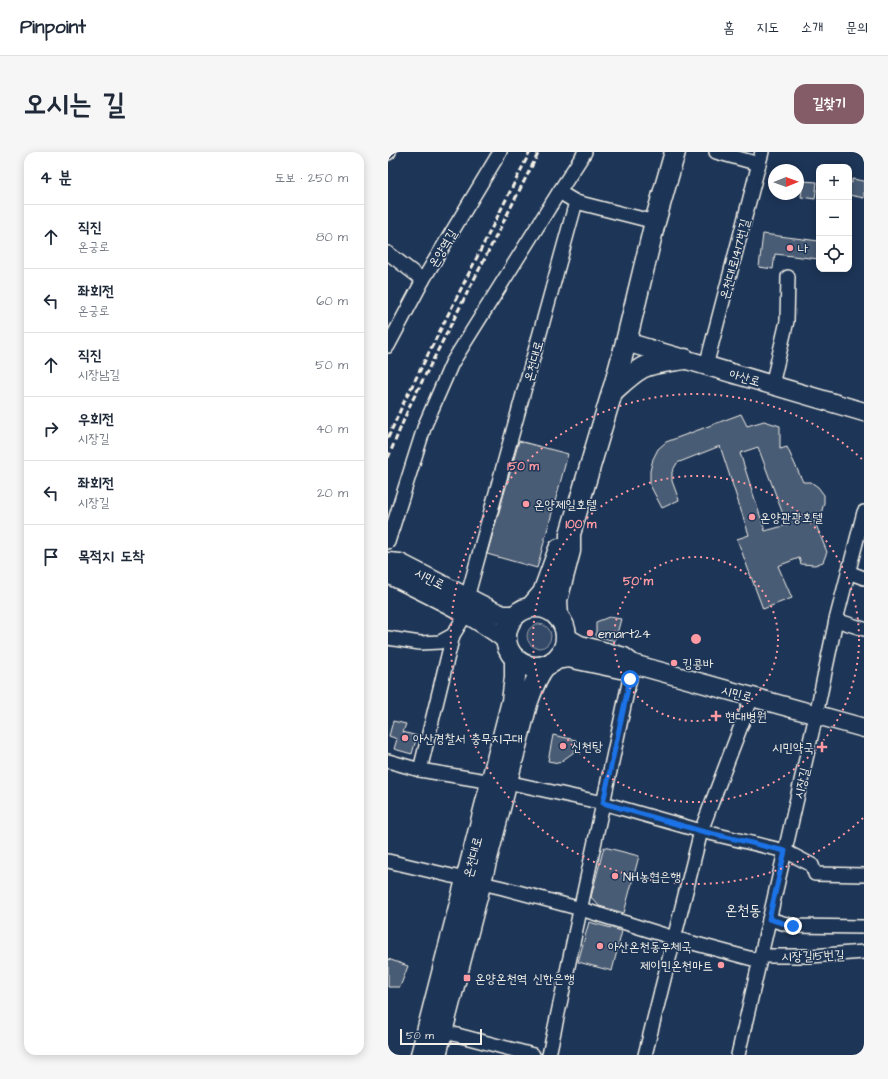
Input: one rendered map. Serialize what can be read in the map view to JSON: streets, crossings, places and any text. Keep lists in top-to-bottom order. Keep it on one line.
{"streets":{"main road":["온천대로","아산로","시민로"],"street":["온양역길","온천대로1417번길","시장길","시장길15번길"]},"crossings":[["온천대로1417번길","아산로"],["온천대로","시민로"],["온천대로","시장길15번길"],["시민로","시장길"],["시장길","시장길15번길"]],"districts":["온천동"],"places":{"other":["나","온양제일호텔","온양관광호텔","emart24","킹콩바","아산경찰서 충무지구대","신천탕","NH농협은행","아산온천동우체국","제이민온천마트"],"health":["현대병원","시민약국"],"transit":["온양온천역 신한은행"]},"scale_bar":"50 m","north":"right","page":{"header":"Pinpoint","nav":["홈","지도","소개","문의"],"buttons":"길찾기","title":"오시는 길","heading":["4 분","도보 · 250 m"],"map_buttons":["+","−"],"list":[["직진","온궁로","80 m"],["좌회전","온궁로","60 m"],["직진","시장남길","50 m"],["우회전","시장길","40 m"],["좌회전","시장길","20 m"],"목적지 도착"],"scale":"50 m"},"rings":["150 m","100 m","50 m"]}
